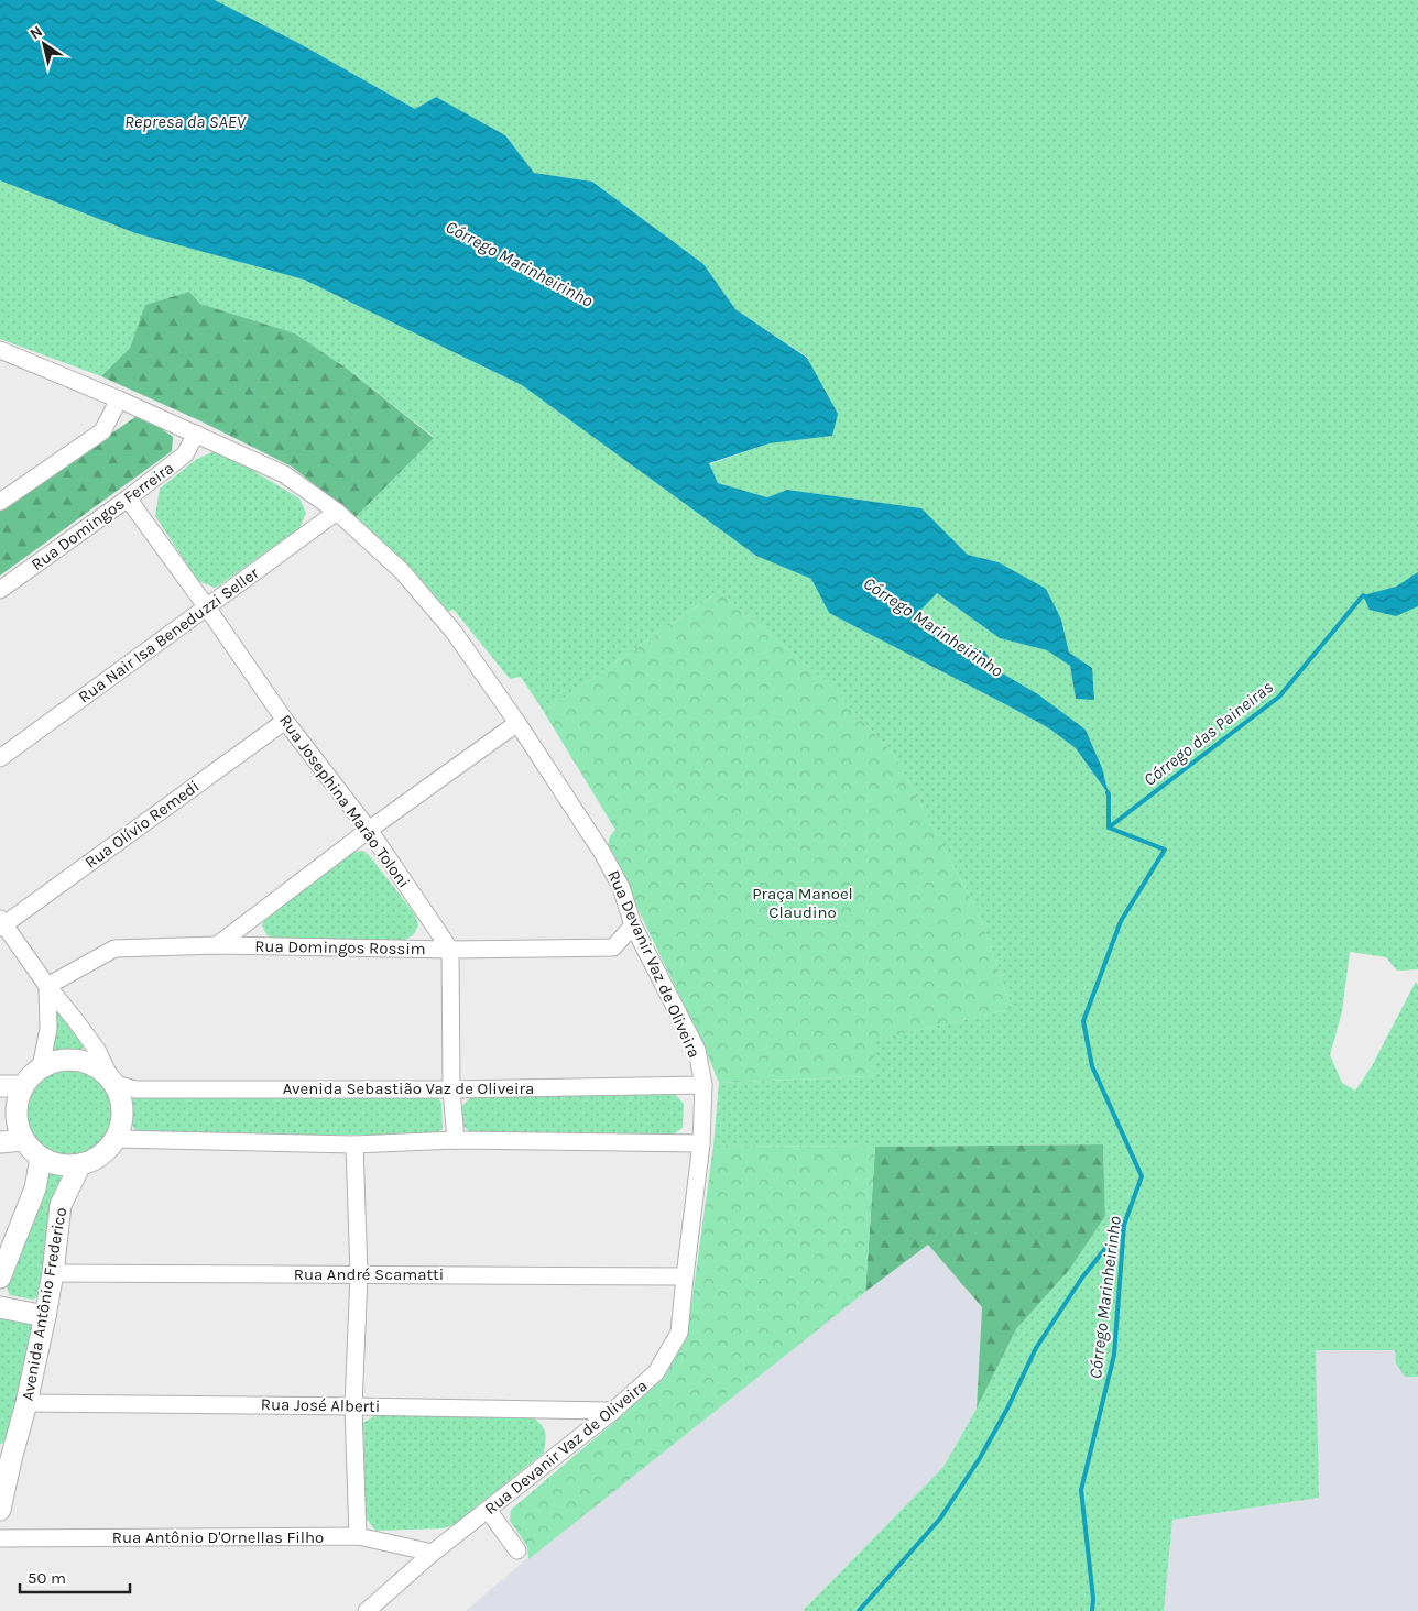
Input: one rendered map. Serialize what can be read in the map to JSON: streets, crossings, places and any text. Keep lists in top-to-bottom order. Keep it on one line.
{"streets":{"street":["Rua Domingos Ferreira","Rua Nair Isa Beneduzzi Seller","Rua Josephina Marão Toloni","Rua Olívio Remedi","Rua Domingos Rossim","Rua Devanir Vaz de Oliveira","Avenida Sebastião Vaz de Oliveira","Rua André Scamatti","Avenida Antônio Frederico","Rua José Alberti","Rua Antônio D'Ornellas Filho"]},"crossings":[["Rua Domingos Ferreira","Rua Josephina Marão Toloni"],["Rua Domingos Ferreira","Rua Devanir Vaz de Oliveira"],["Rua Nair Isa Beneduzzi Seller","Rua Josephina Marão Toloni"],["Rua Nair Isa Beneduzzi Seller","Rua Devanir Vaz de Oliveira"],["Rua Josephina Marão Toloni","Rua Olívio Remedi"],["Rua Josephina Marão Toloni","Rua Domingos Rossim"],["Rua Domingos Rossim","Rua Devanir Vaz de Oliveira"],["Rua Devanir Vaz de Oliveira","Avenida Sebastião Vaz de Oliveira"],["Rua Devanir Vaz de Oliveira","Rua André Scamatti"],["Rua Devanir Vaz de Oliveira","Rua José Alberti"],["Rua Devanir Vaz de Oliveira","Rua Antônio D'Ornellas Filho"],["Avenida Sebastião Vaz de Oliveira","Avenida Antônio Frederico"],["Rua André Scamatti","Avenida Antônio Frederico"],["Avenida Antônio Frederico","Rua José Alberti"]],"water":["Represa da SAEV","Córrego Marinheirinho","Córrego das Paineiras"],"parks":["Praça Manoel Claudino"],"scale_bar":"50 m","north":"top left"}
